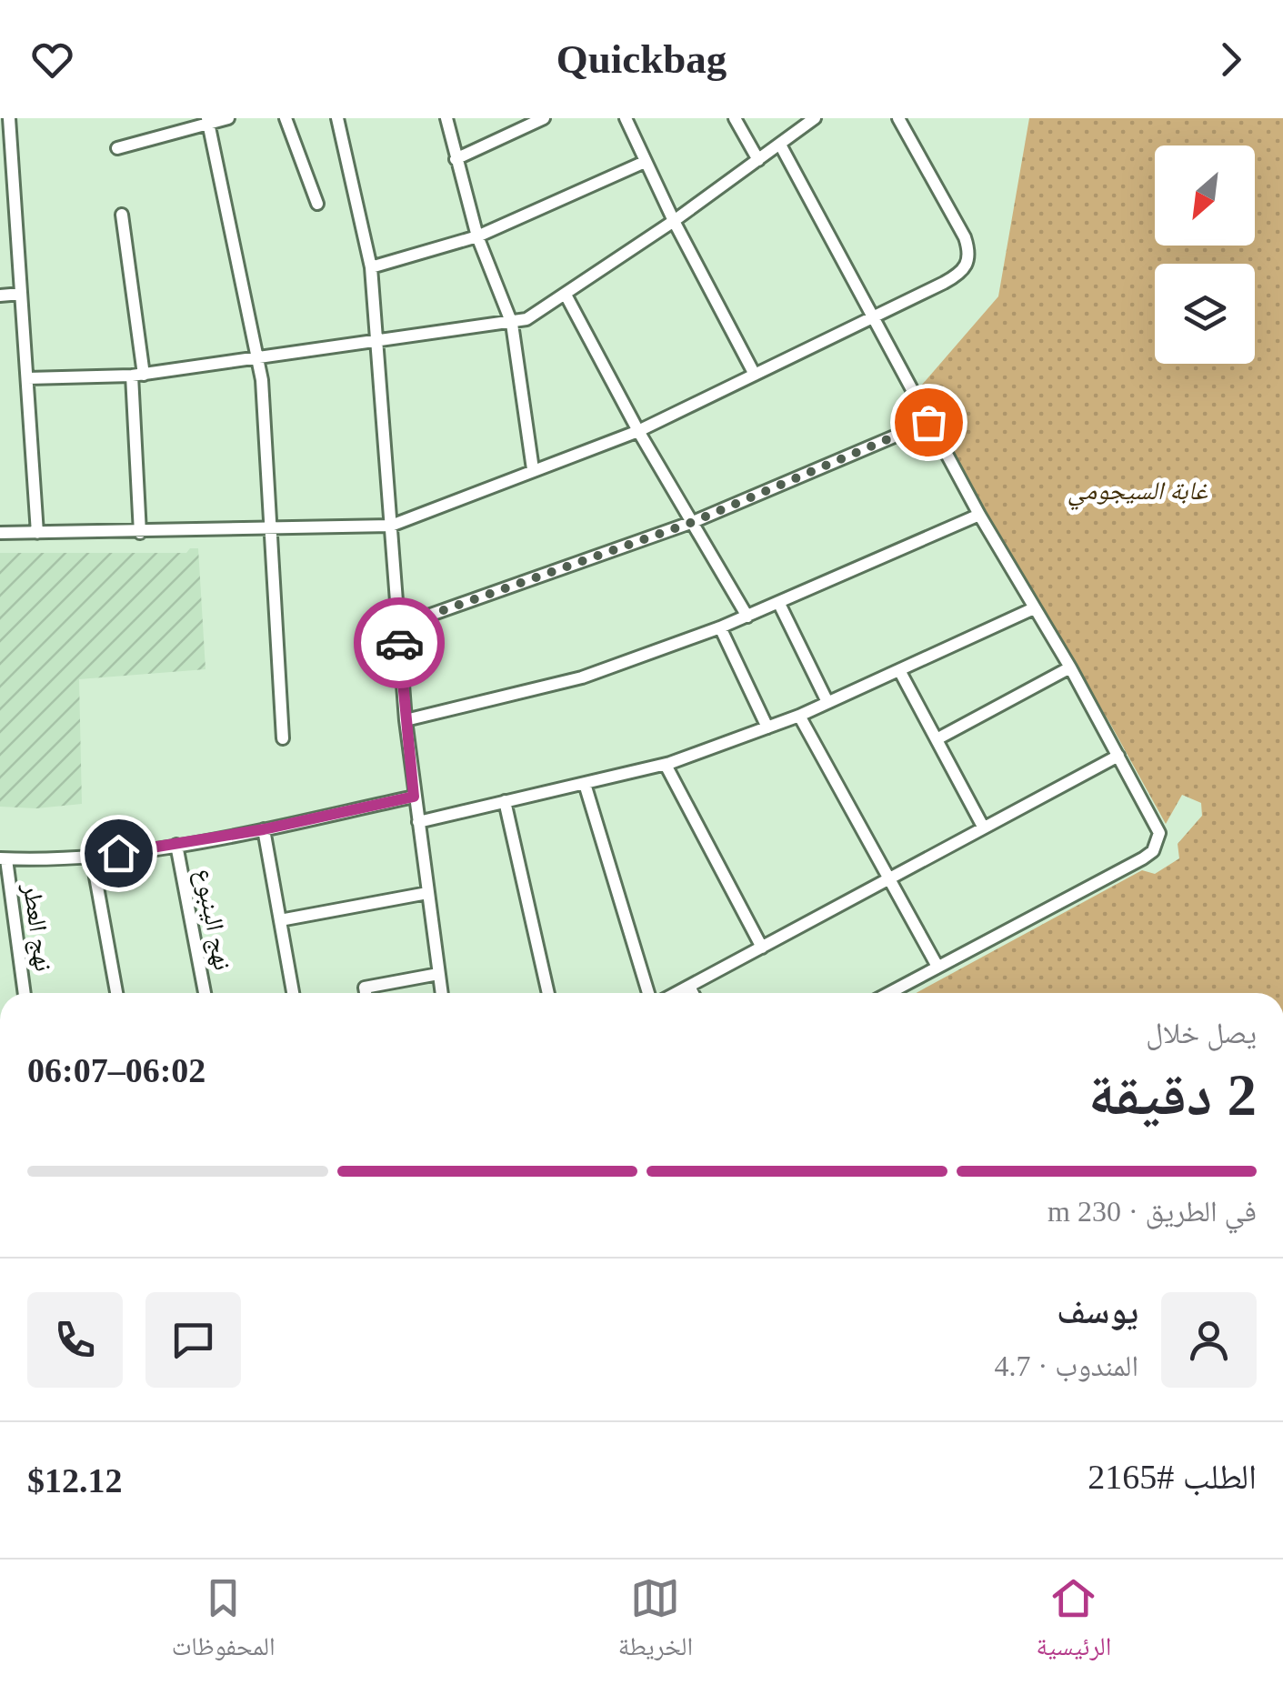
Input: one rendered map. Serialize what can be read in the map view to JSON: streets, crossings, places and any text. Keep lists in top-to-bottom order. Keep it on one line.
{"streets":{"street":["نهج الينبوع","نهج العطر"]},"parks":["غابة السيجومي"],"north":"bottom left","page":{"header":"Quickbag","heading":["2 دقيقة","يصل خلال","06:02–06:07"],"panel":["يوسف","المندوب · 4.7","الطلب #2165","$12.12"],"bar":"في الطريق · 230 m","tabs":["الرئيسية","الخريطة","المحفوظات"]}}
